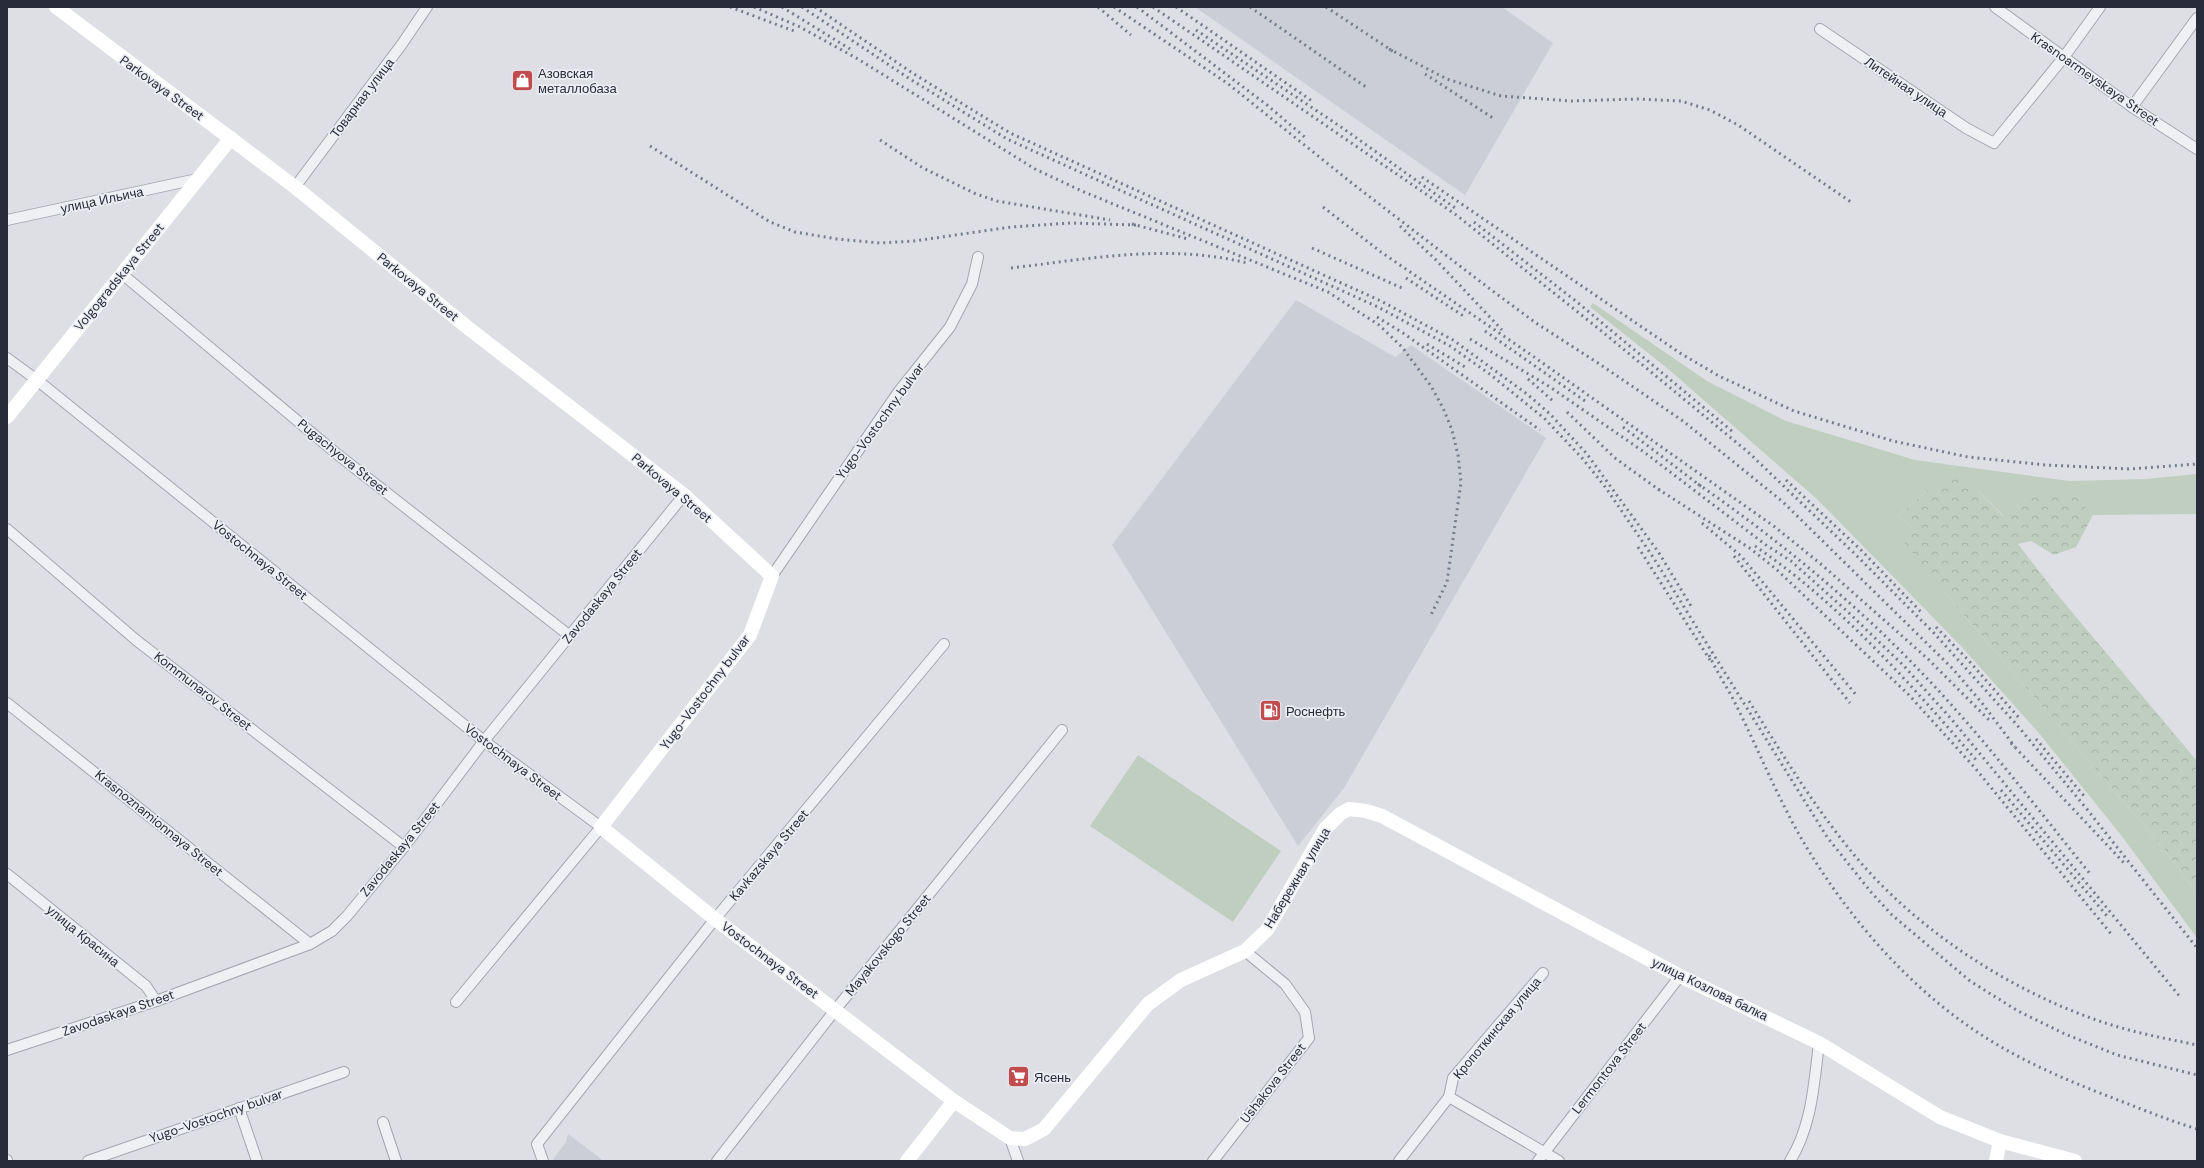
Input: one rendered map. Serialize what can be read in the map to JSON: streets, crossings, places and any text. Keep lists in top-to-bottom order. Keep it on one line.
{"streets":{"main road":["Parkovaya Street","Volgogradskaya Street","Yugo-Vostochny bulvar","Vostochnaya Street","Набережная улица","улица Козлова балка"],"street":["Krasnoarmeyskaya Street","Литейная улица","Товарная улица","улица Ильича","Pugachyova Street","Zavodaskaya Street","Kommunarov Street","Krasnoznamionnaya Street","Kavkazskaya Street","улица Красина","Mayakovskogo Street","Кропоткинская улица","Lermontova Street","Ushakova Street"]},"crossings":[["Krasnoarmeyskaya Street","Литейная улица"],["Parkovaya Street","Товарная улица"],["Parkovaya Street","Volgogradskaya Street"],["Parkovaya Street","Yugo-Vostochny bulvar"],["Parkovaya Street","Zavodaskaya Street"],["улица Ильича","Volgogradskaya Street"],["Volgogradskaya Street","Pugachyova Street"],["Volgogradskaya Street","Vostochnaya Street"],["Yugo-Vostochny bulvar","Vostochnaya Street"],["Pugachyova Street","Zavodaskaya Street"],["Vostochnaya Street","Zavodaskaya Street"],["Vostochnaya Street","Kavkazskaya Street"],["Vostochnaya Street","Набережная улица"],["Vostochnaya Street","Mayakovskogo Street"],["Zavodaskaya Street","Kommunarov Street"],["Zavodaskaya Street","Krasnoznamionnaya Street"],["Zavodaskaya Street","улица Красина"],["Набережная улица","улица Козлова балка"],["Набережная улица","Ushakova Street"],["улица Козлова балка","Lermontova Street"]],"places":{"shop":["Азовская металлобаза"],"fuel station":["Роснефть"],"supermarket":["Ясень"]}}
